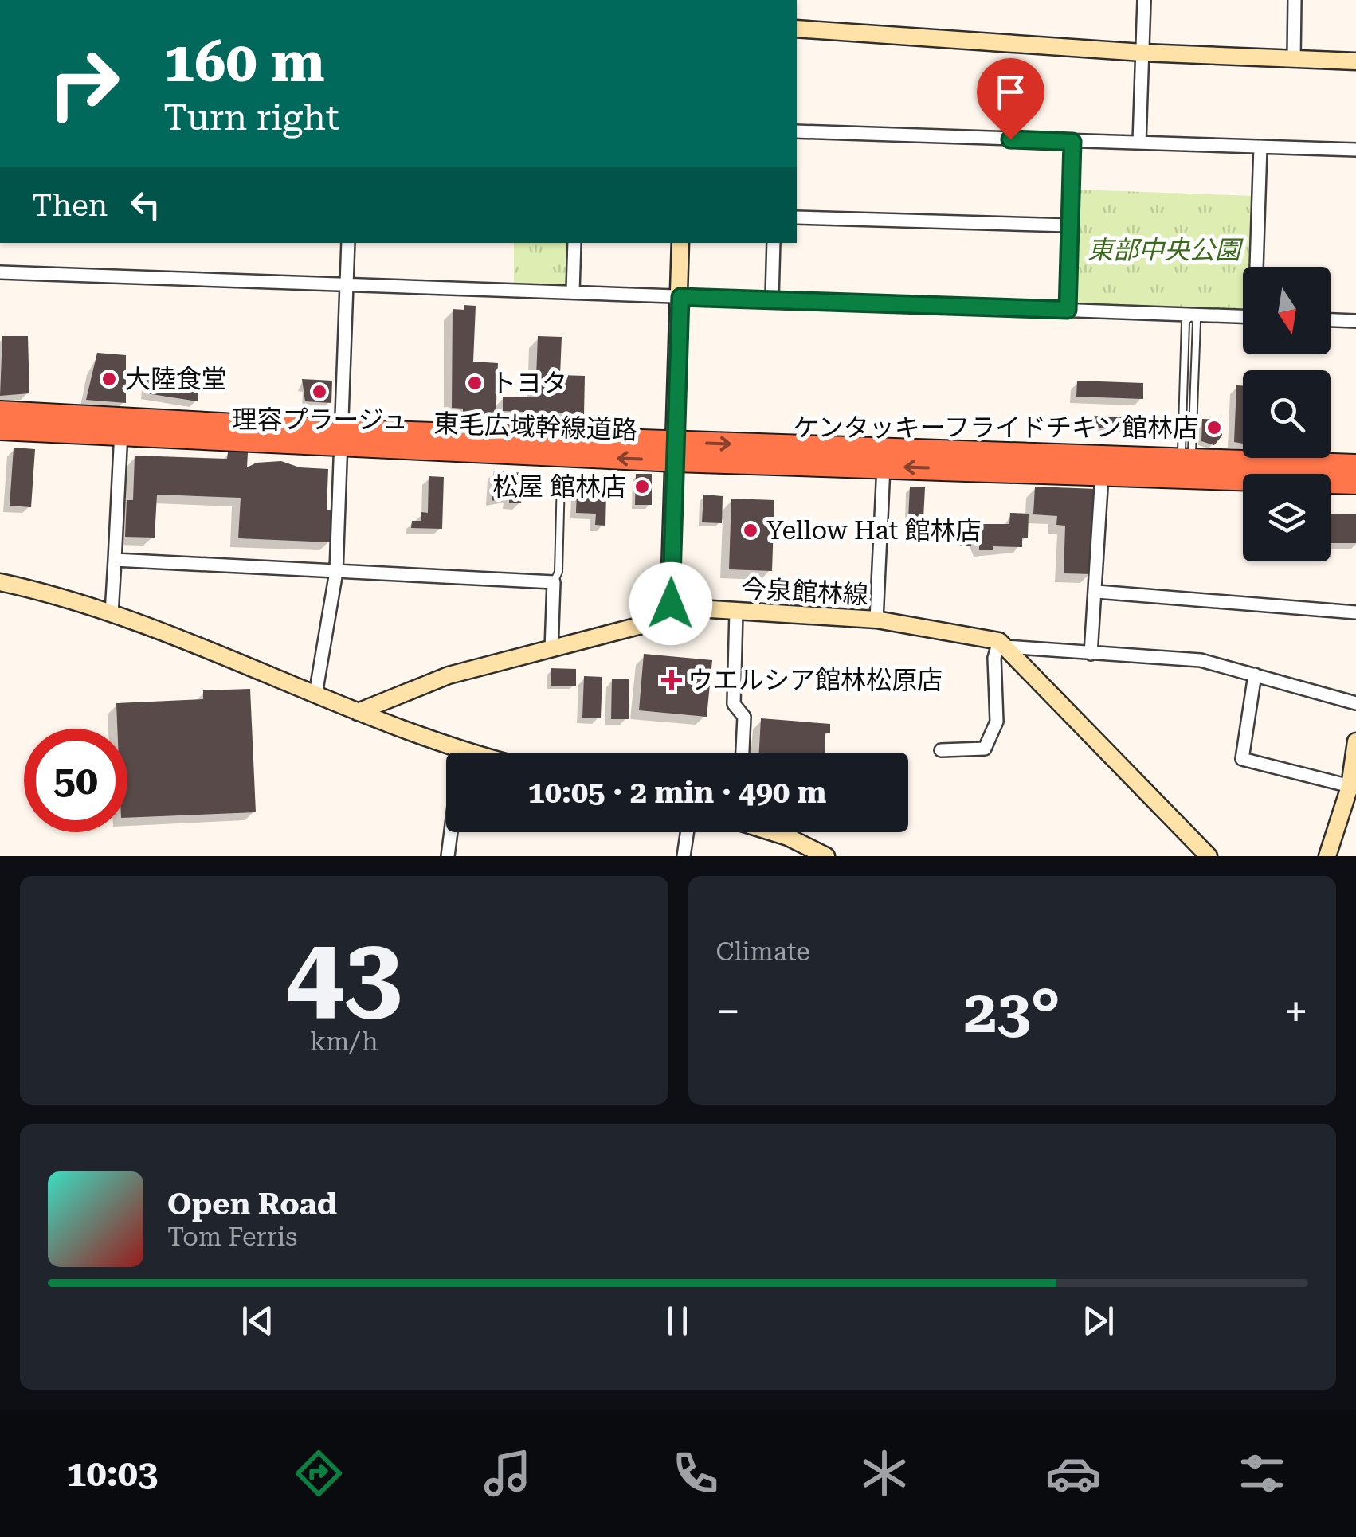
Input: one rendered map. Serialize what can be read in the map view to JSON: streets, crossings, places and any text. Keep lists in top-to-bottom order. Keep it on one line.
{"streets":{"highway":["東毛広域幹線道路"],"street":["今泉館林線"]},"parks":["東部中央公園"],"places":{"other":["大陸食堂","トヨタ","理容プラージュ","ケンタッキーフライドチキン館林店","松屋 館林店","Yellow Hat 館林店"],"health":["ウエルシア館林松原店"]},"north":"bottom","page":{"turn":["160 m","Turn right"],"then":"Then","limit":"50","trip":"10:05 · 2 min · 490 m","tile":[["43","km/h"],"Climate"],"heat":["−","23°","+"],"song":["Open Road","Tom Ferris"],"tabs":"10:03"}}
